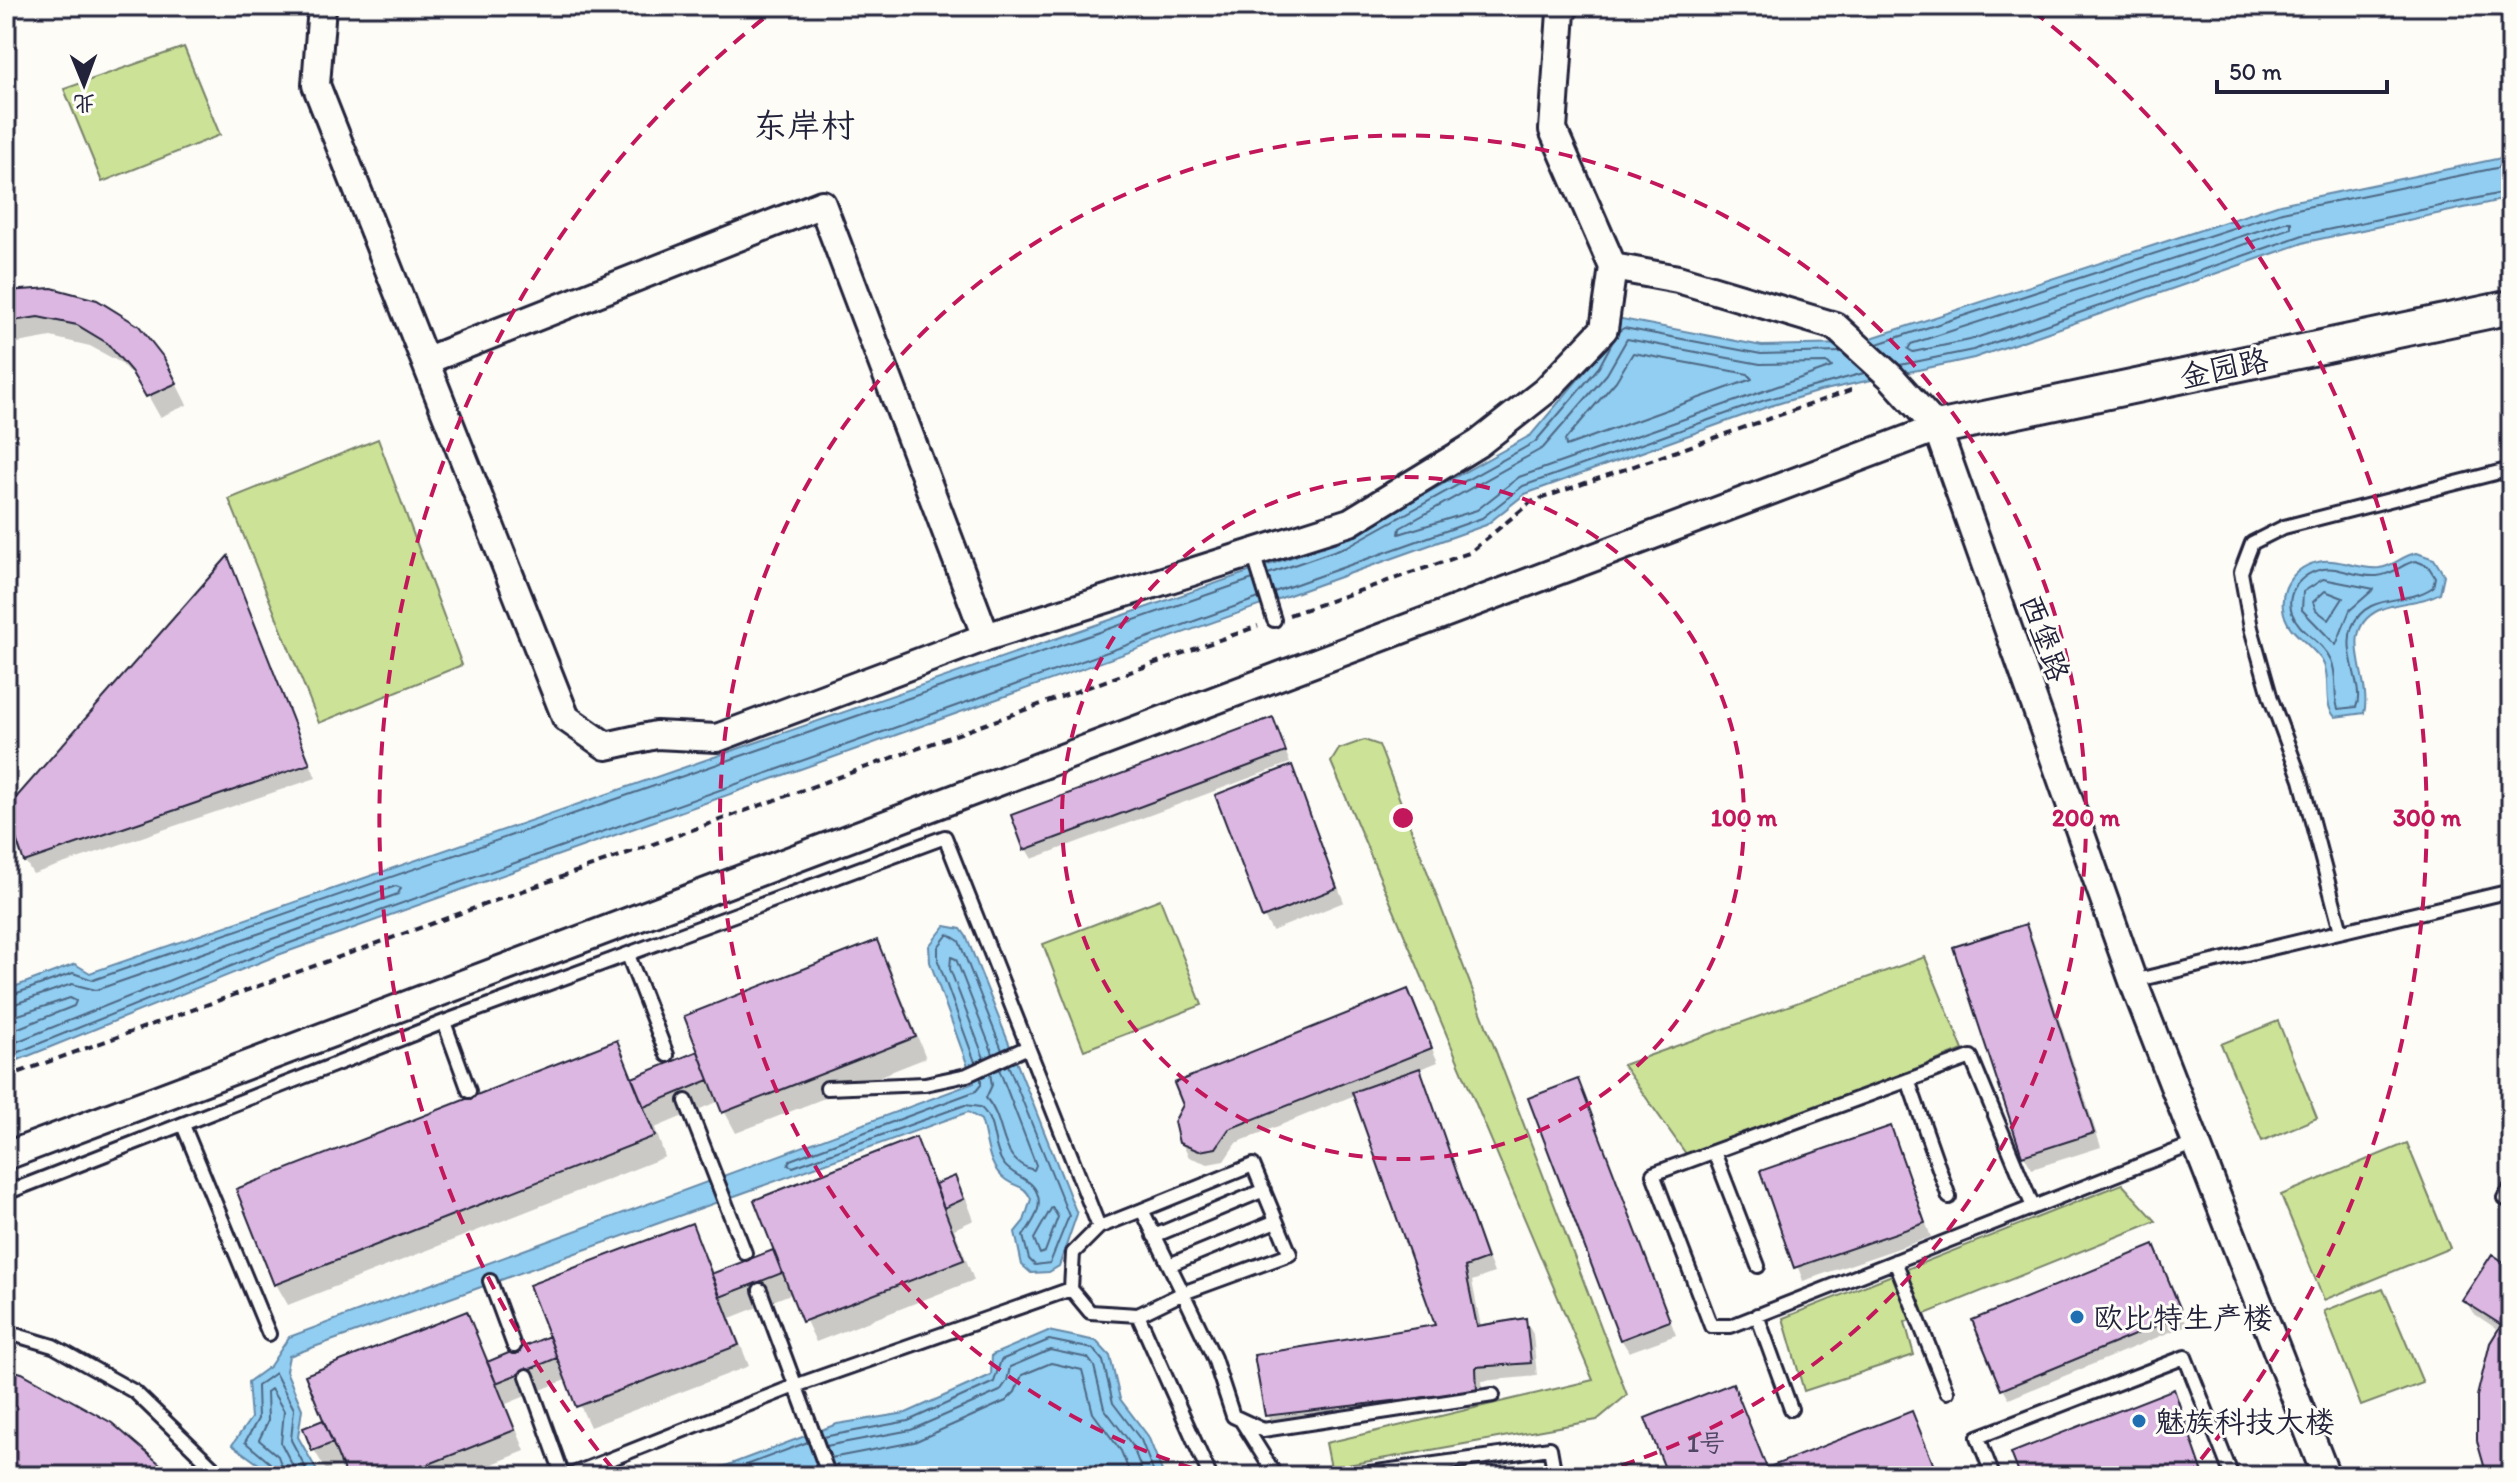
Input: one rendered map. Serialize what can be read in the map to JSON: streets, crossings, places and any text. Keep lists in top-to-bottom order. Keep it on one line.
{"streets":{"street":["金园路","西堡路"]},"crossings":[["金园路","西堡路"]],"districts":["东岸村"],"places":["欧比特生产楼","魅族科技大楼"],"house_numbers":["1号"],"scale_bar":"50 m","north":"bottom","rings":["100 m","200 m","300 m"]}
